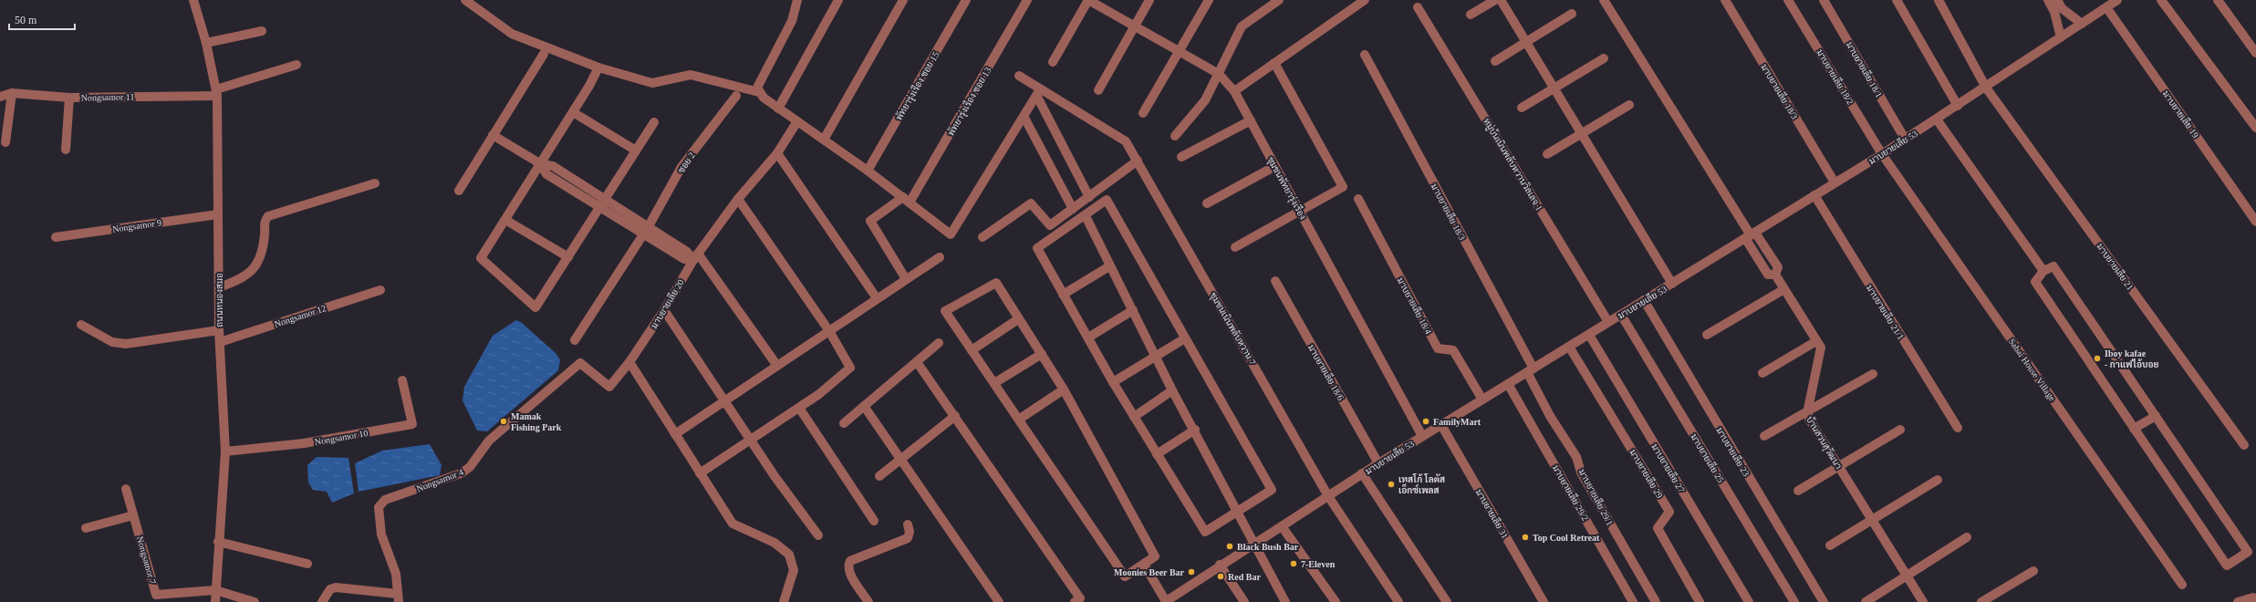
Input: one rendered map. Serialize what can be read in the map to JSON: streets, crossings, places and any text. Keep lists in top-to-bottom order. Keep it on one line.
{"streets":{"street":["มาบยายเลีย 18/1","มาบยายเลีย 18/2","พัทยารุ่งเรือง ซอย 15","มาบยายเลีย 18/3","Nongsamor 11","พัทยารุ่งเรือง ซอย 13","มาบยายเลีย 19","มาบยายเลีย 53","ซอย 2","หมู่บ้นเนินพลับหวานวิลเลจ 1","ชุมชนพัทยารุ่งเรือง","Nongsamor 9","มาบยายเลีย 21","ถนนหนองสมอ","มาบยายเลีย 20","มาบยายเลีย 18/4","มาบยายเลีย 21/1","Nongsamor 12","ชุมชนเนินพลับหวาน 7","Sabai House Village","มาบยายเลีย 18/6","Nongsamor 10","บ้านสวนสุวัฒนา","มาบยายเลีย 23","มาบยายเลีย 25","มาบยายเลีย 27","มาบยายเลีย 29","Nongsamor 4","มาบยายเลีย 29/2","มาบยายเลีย 29/1","มาบยายเลีย 31","Nongsamor 7"]},"crossings":[["มาบยายเลีย 18/1","มาบยายเลีย 53"],["มาบยายเลีย 18/2","มาบยายเลีย 53"],["มาบยายเลีย 18/2","Sabai House Village"],["มาบยายเลีย 18/3","มาบยายเลีย 53"],["มาบยายเลีย 18/3","มาบยายเลีย 29/1"],["Nongsamor 11","ถนนหนองสมอ"],["มาบยายเลีย 19","มาบยายเลีย 53"],["มาบยายเลีย 53","หมู่บ้นเนินพลับหวานวิลเลจ 1"],["มาบยายเลีย 53","ชุมชนพัทยารุ่งเรือง"],["มาบยายเลีย 53","มาบยายเลีย 21"],["มาบยายเลีย 53","มาบยายเลีย 18/4"],["มาบยายเลีย 53","มาบยายเลีย 21/1"],["มาบยายเลีย 53","ชุมชนเนินพลับหวาน 7"],["มาบยายเลีย 53","Sabai House Village"],["มาบยายเลีย 53","มาบยายเลีย 18/6"],["มาบยายเลีย 53","บ้านสวนสุวัฒนา"],["มาบยายเลีย 53","มาบยายเลีย 23"],["มาบยายเลีย 53","มาบยายเลีย 25"],["มาบยายเลีย 53","มาบยายเลีย 27"],["มาบยายเลีย 53","มาบยายเลีย 29"],["มาบยายเลีย 53","มาบยายเลีย 29/2"],["มาบยายเลีย 53","มาบยายเลีย 29/1"],["มาบยายเลีย 53","มาบยายเลีย 31"],["Nongsamor 9","ถนนหนองสมอ"],["ถนนหนองสมอ","Nongsamor 12"],["ถนนหนองสมอ","Nongsamor 10"],["ถนนหนองสมอ","Nongsamor 7"],["มาบยายเลีย 20","Nongsamor 4"]],"places":["Iboy kafae - กาแฟไอ้บอย","Mamak Fishing Park","FamilyMart","เทสโก้ โลตัส เอ็กซ์เพลส","Top Cool Retreat","Black Bush Bar","7-Eleven","Moonies Beer Bar","Red Bar"],"scale_bar":"50 m"}
